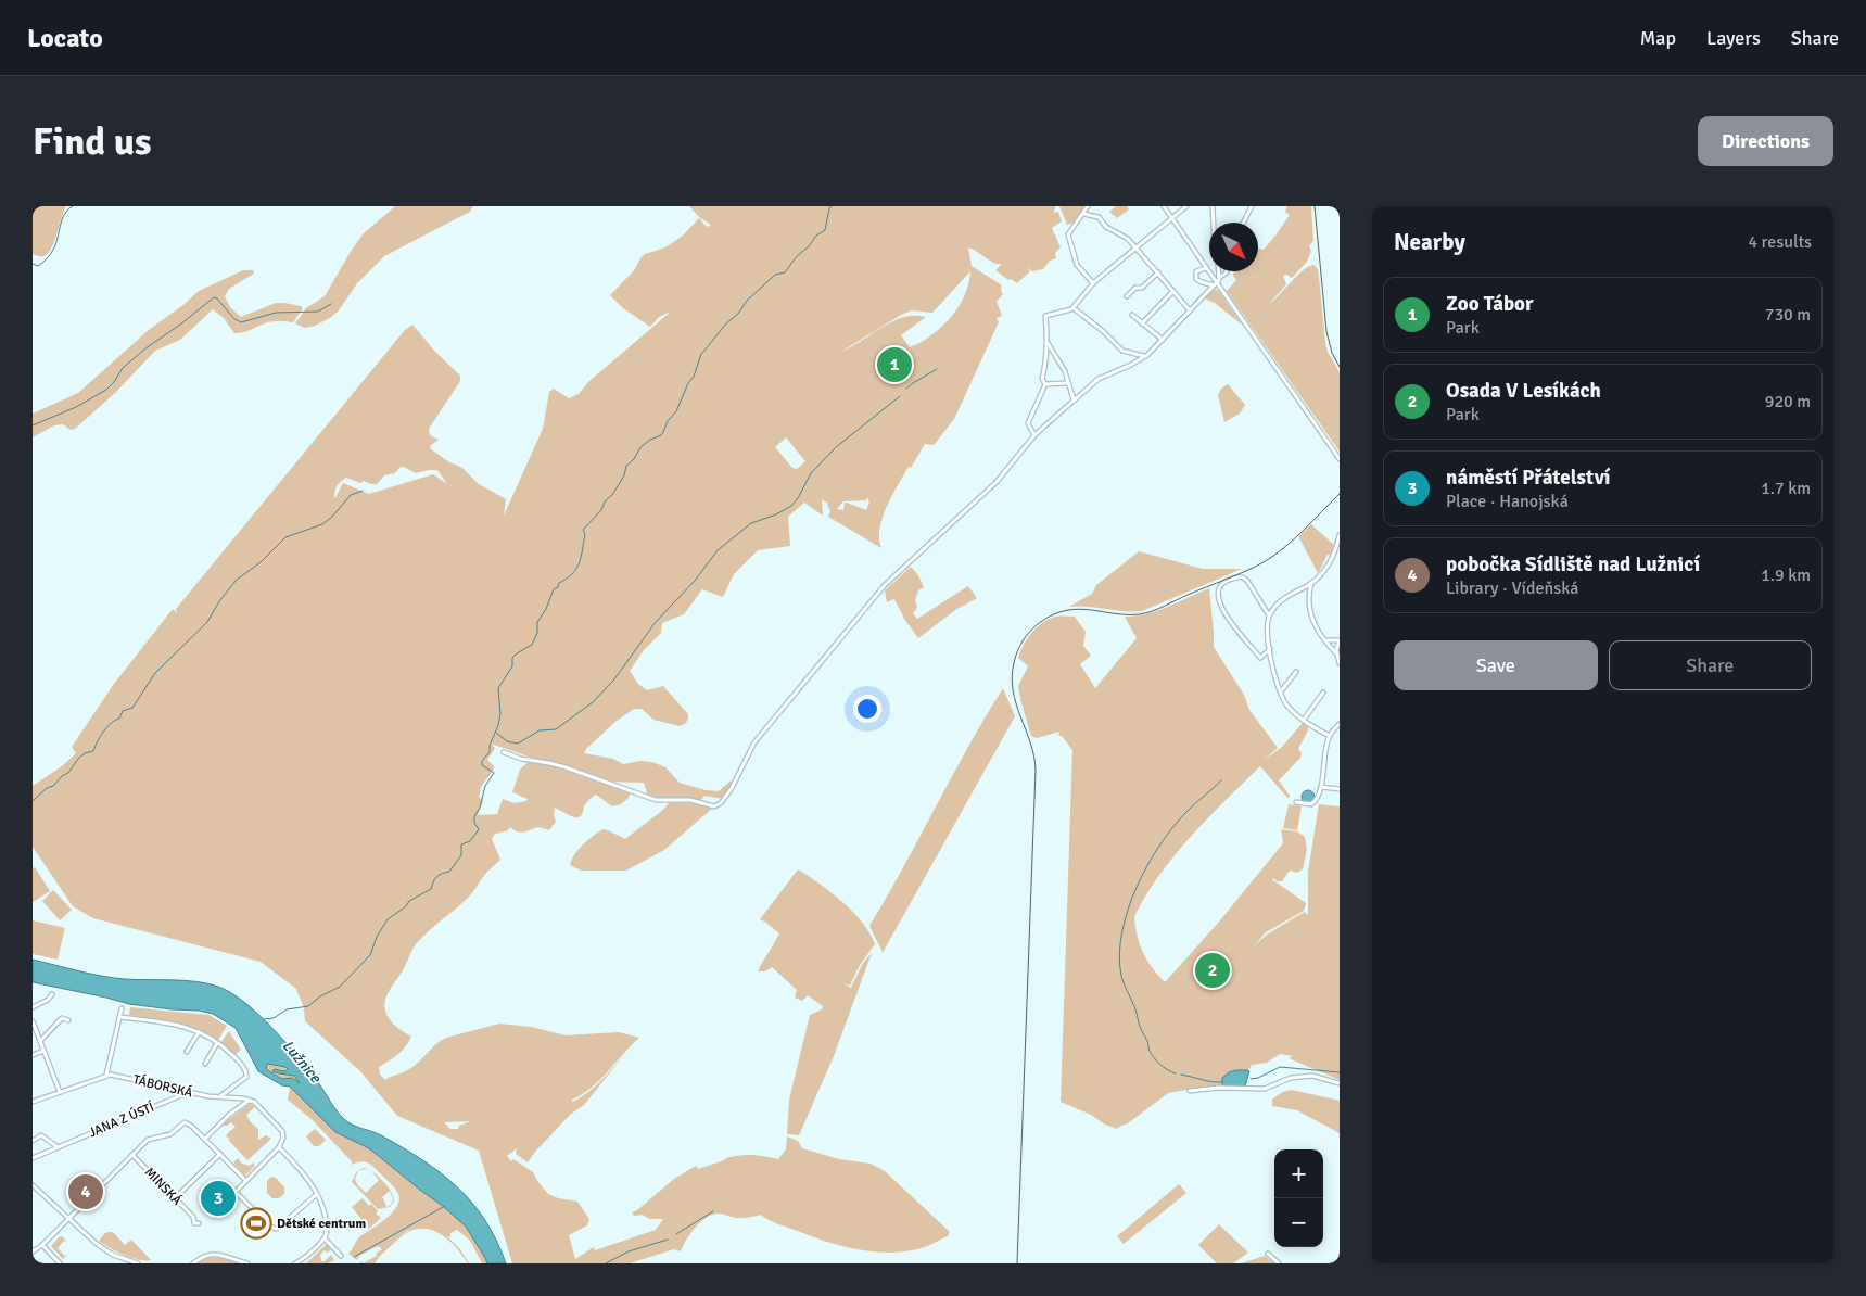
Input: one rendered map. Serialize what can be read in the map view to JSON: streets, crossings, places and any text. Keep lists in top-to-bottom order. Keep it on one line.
{"streets":{"street":["TÁBORSKÁ","JANA Z ÚSTÍ","MINSKÁ"]},"crossings":[["TÁBORSKÁ","JANA Z ÚSTÍ"]],"water":["Lužnice"],"places":{"sports":["Dětské centrum"]},"north":"bottom right","page":{"header":"Locato","nav":["Map","Layers","Share"],"buttons":["Directions",["Save","Share"]],"title":"Find us","heading":["Nearby","4 results"],"list":[{"mark":"1","name":"Zoo Tábor","note":"Park","value":"730 m"},{"mark":"2","name":"Osada V Lesíkách","note":"Park","value":"920 m"},{"mark":"3","name":"náměstí Přátelství","note":"Place · Hanojská","value":"1.7 km"},{"mark":"4","name":"pobočka Sídliště nad Lužnicí","note":"Library · Vídeňská","value":"1.9 km"}],"pins":["1","2","4","3"],"map_buttons":["+","−"]}}
